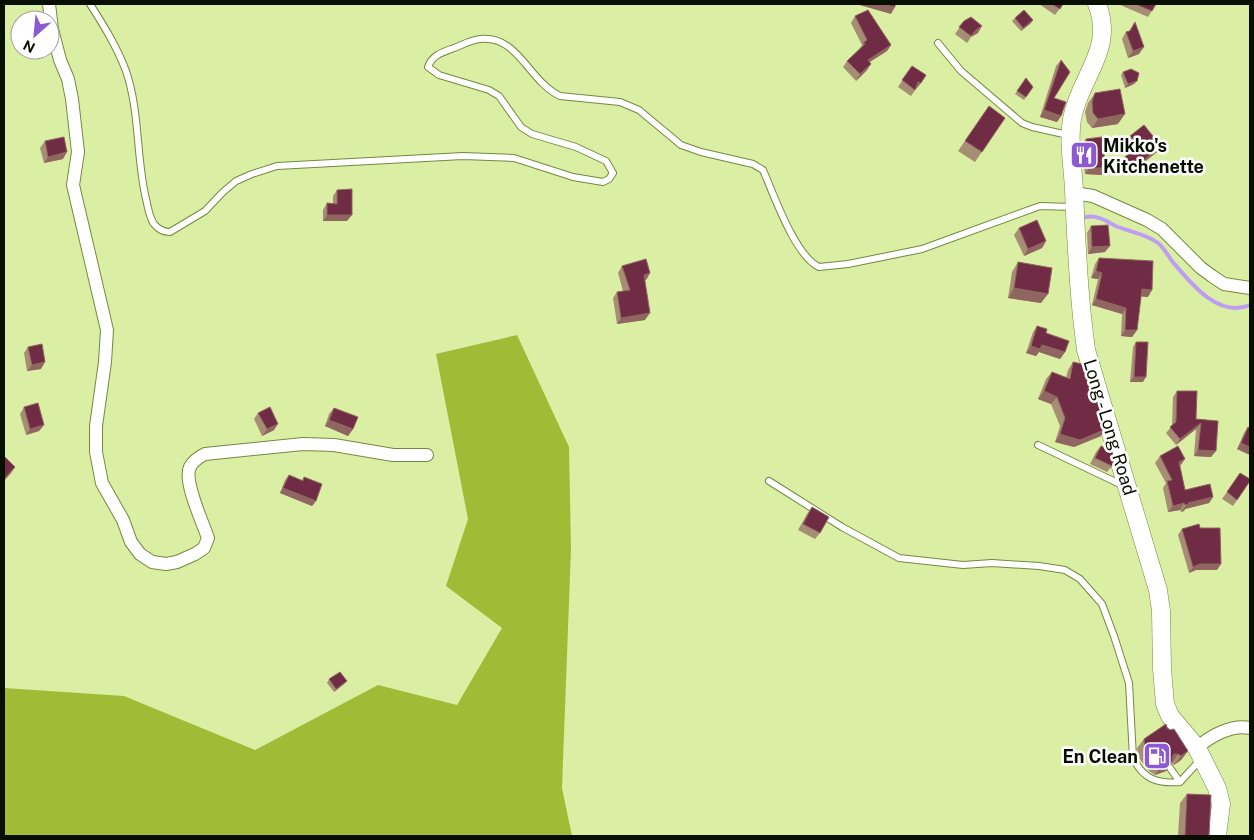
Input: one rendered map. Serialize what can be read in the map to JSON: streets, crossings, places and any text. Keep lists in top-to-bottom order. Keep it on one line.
{"streets":{"main road":["Long - Long Road"]},"places":{"restaurant":["Mikko's Kitchenette"],"fuel station":["En Clean"]},"north":"bottom left"}
